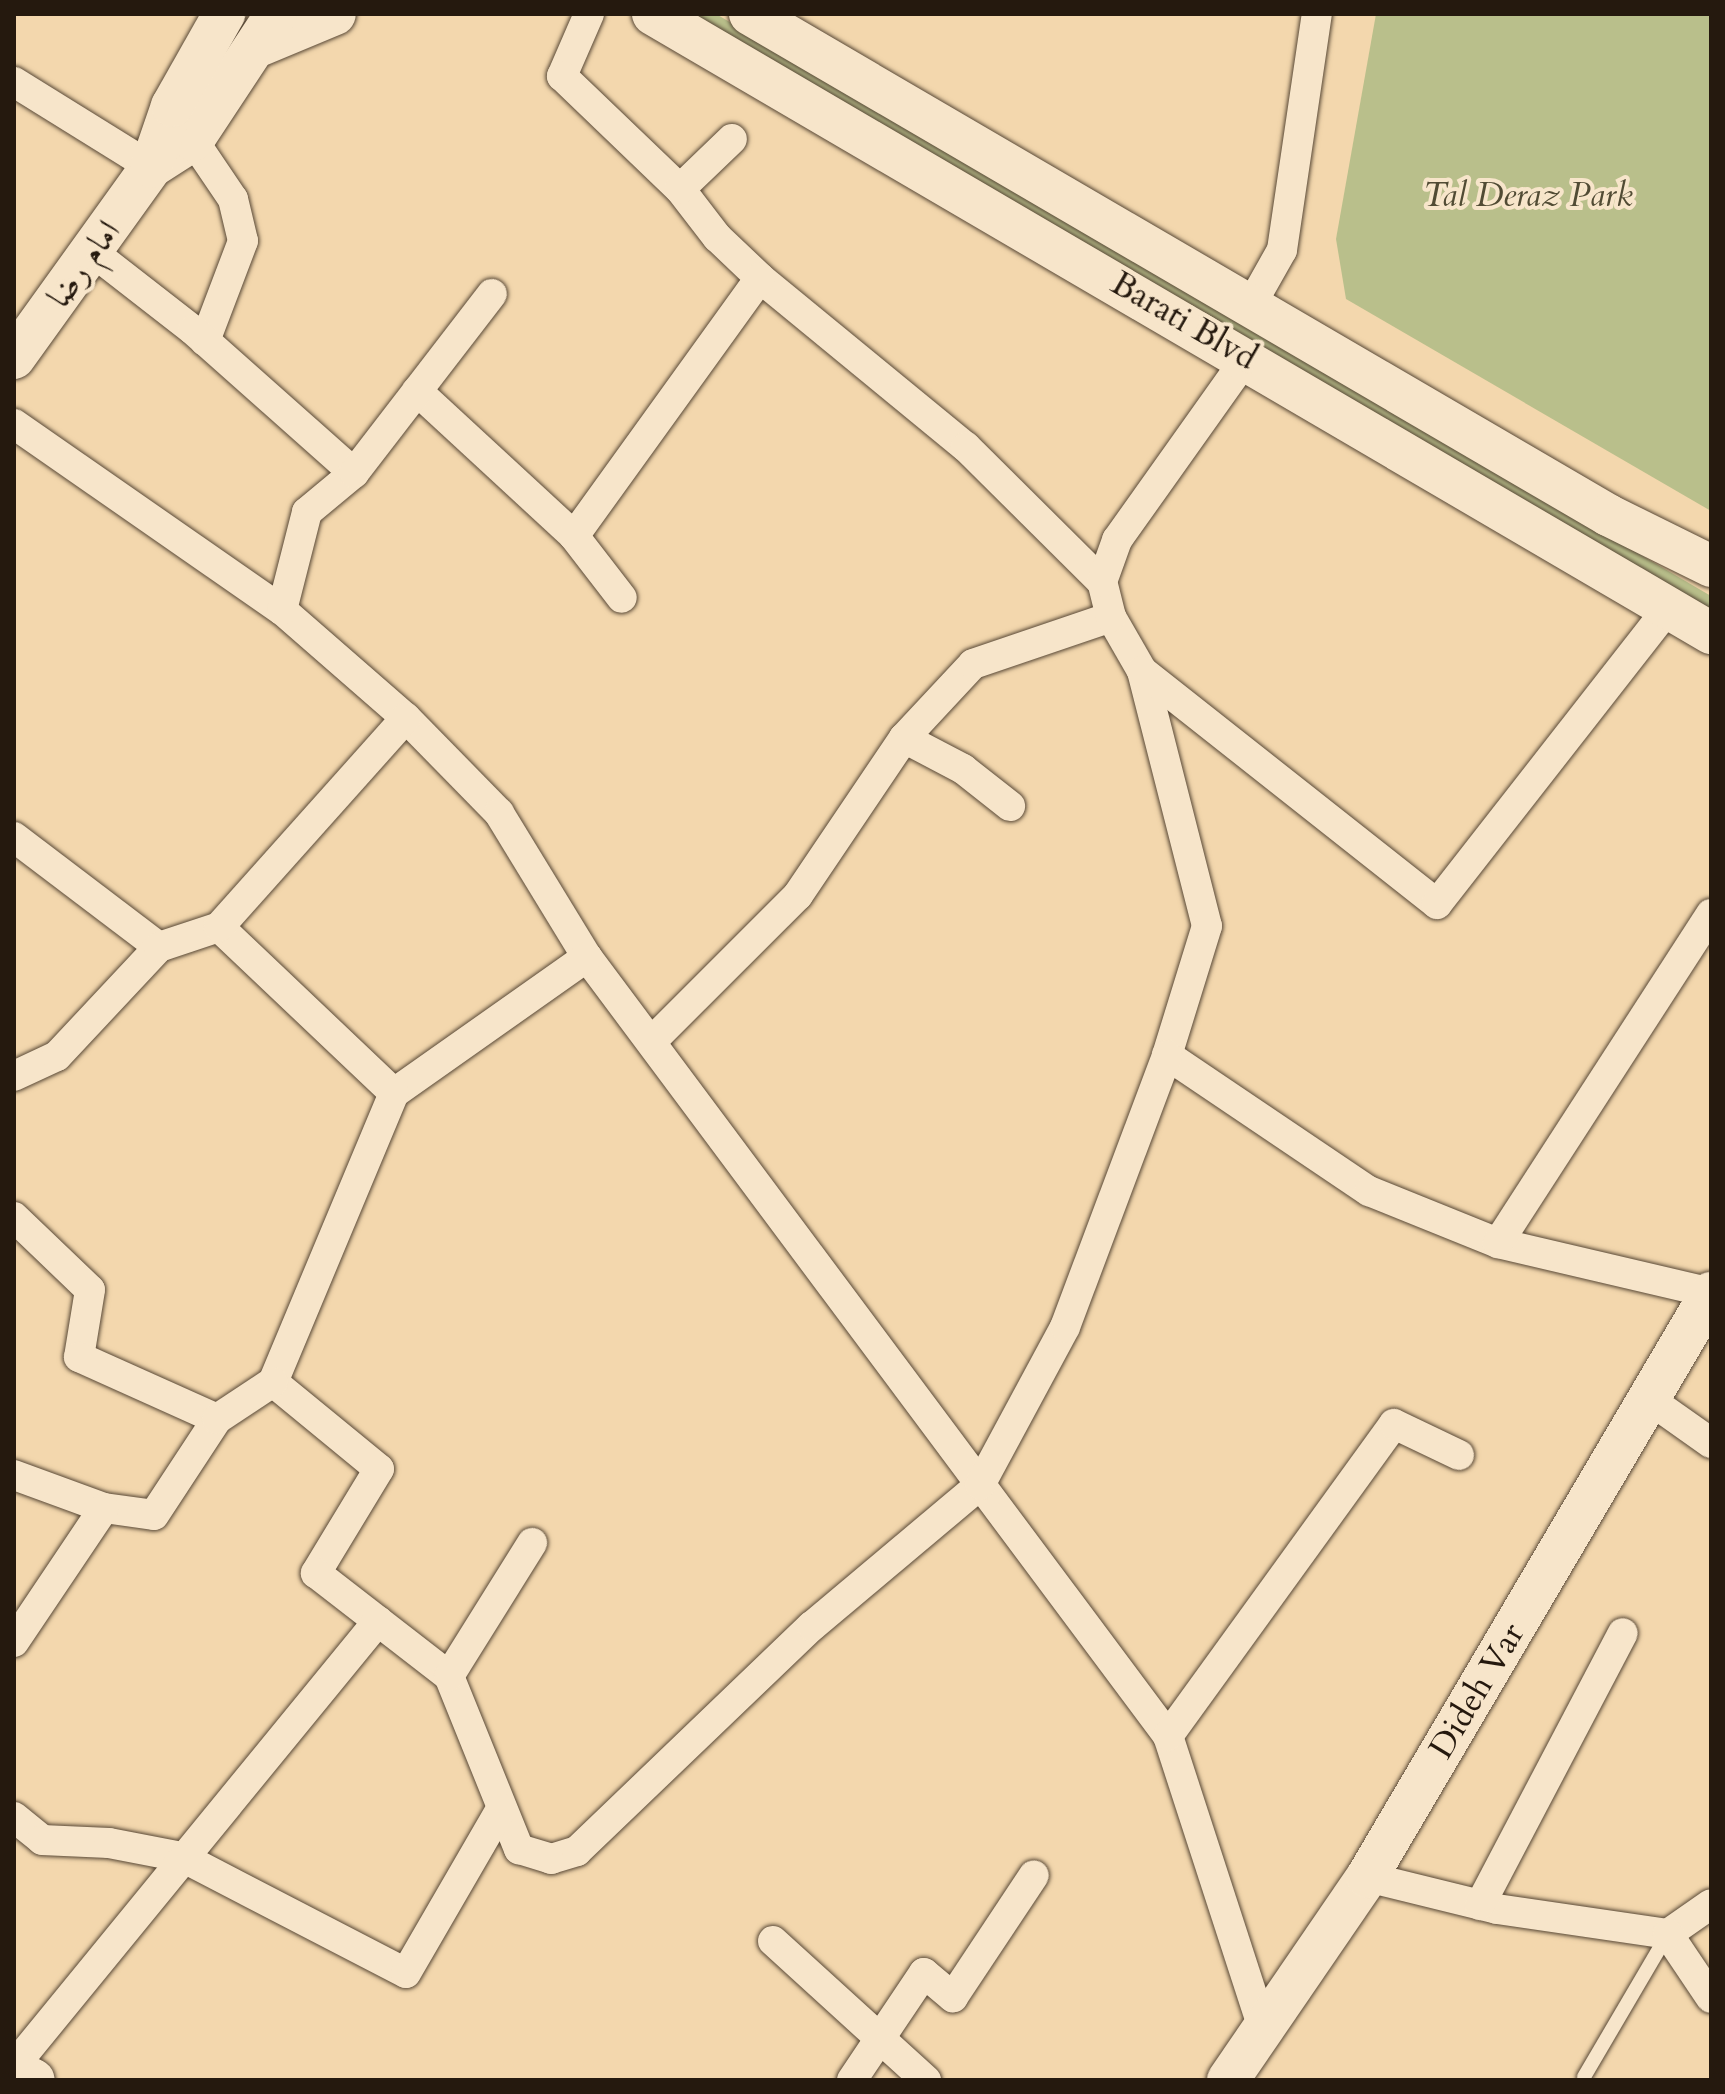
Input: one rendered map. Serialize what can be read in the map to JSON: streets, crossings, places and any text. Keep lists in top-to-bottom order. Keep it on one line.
{"streets":{"main road":["امام رضا","Barati Blvd","Dideh Var"]},"parks":["Tal Deraz Park"]}
